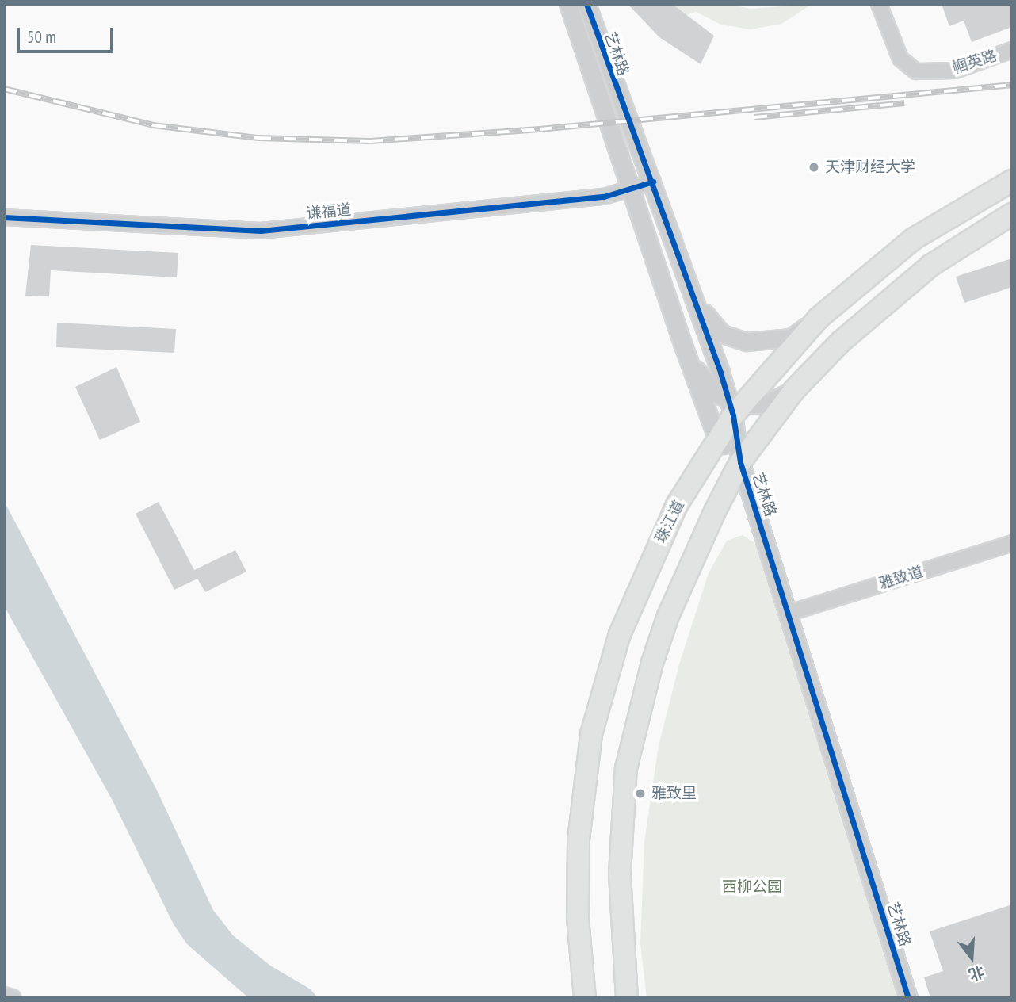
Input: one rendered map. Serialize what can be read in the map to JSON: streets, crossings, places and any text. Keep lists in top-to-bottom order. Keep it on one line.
{"streets":{"main road":["珠江道"],"street":["艺林路","帼英路","谦福道","雅致道"]},"crossings":[["艺林路","谦福道"],["艺林路","珠江道"],["艺林路","雅致道"]],"parks":["西柳公园"],"places":["天津财经大学","雅致里"],"scale_bar":"50 m","north":"bottom"}
